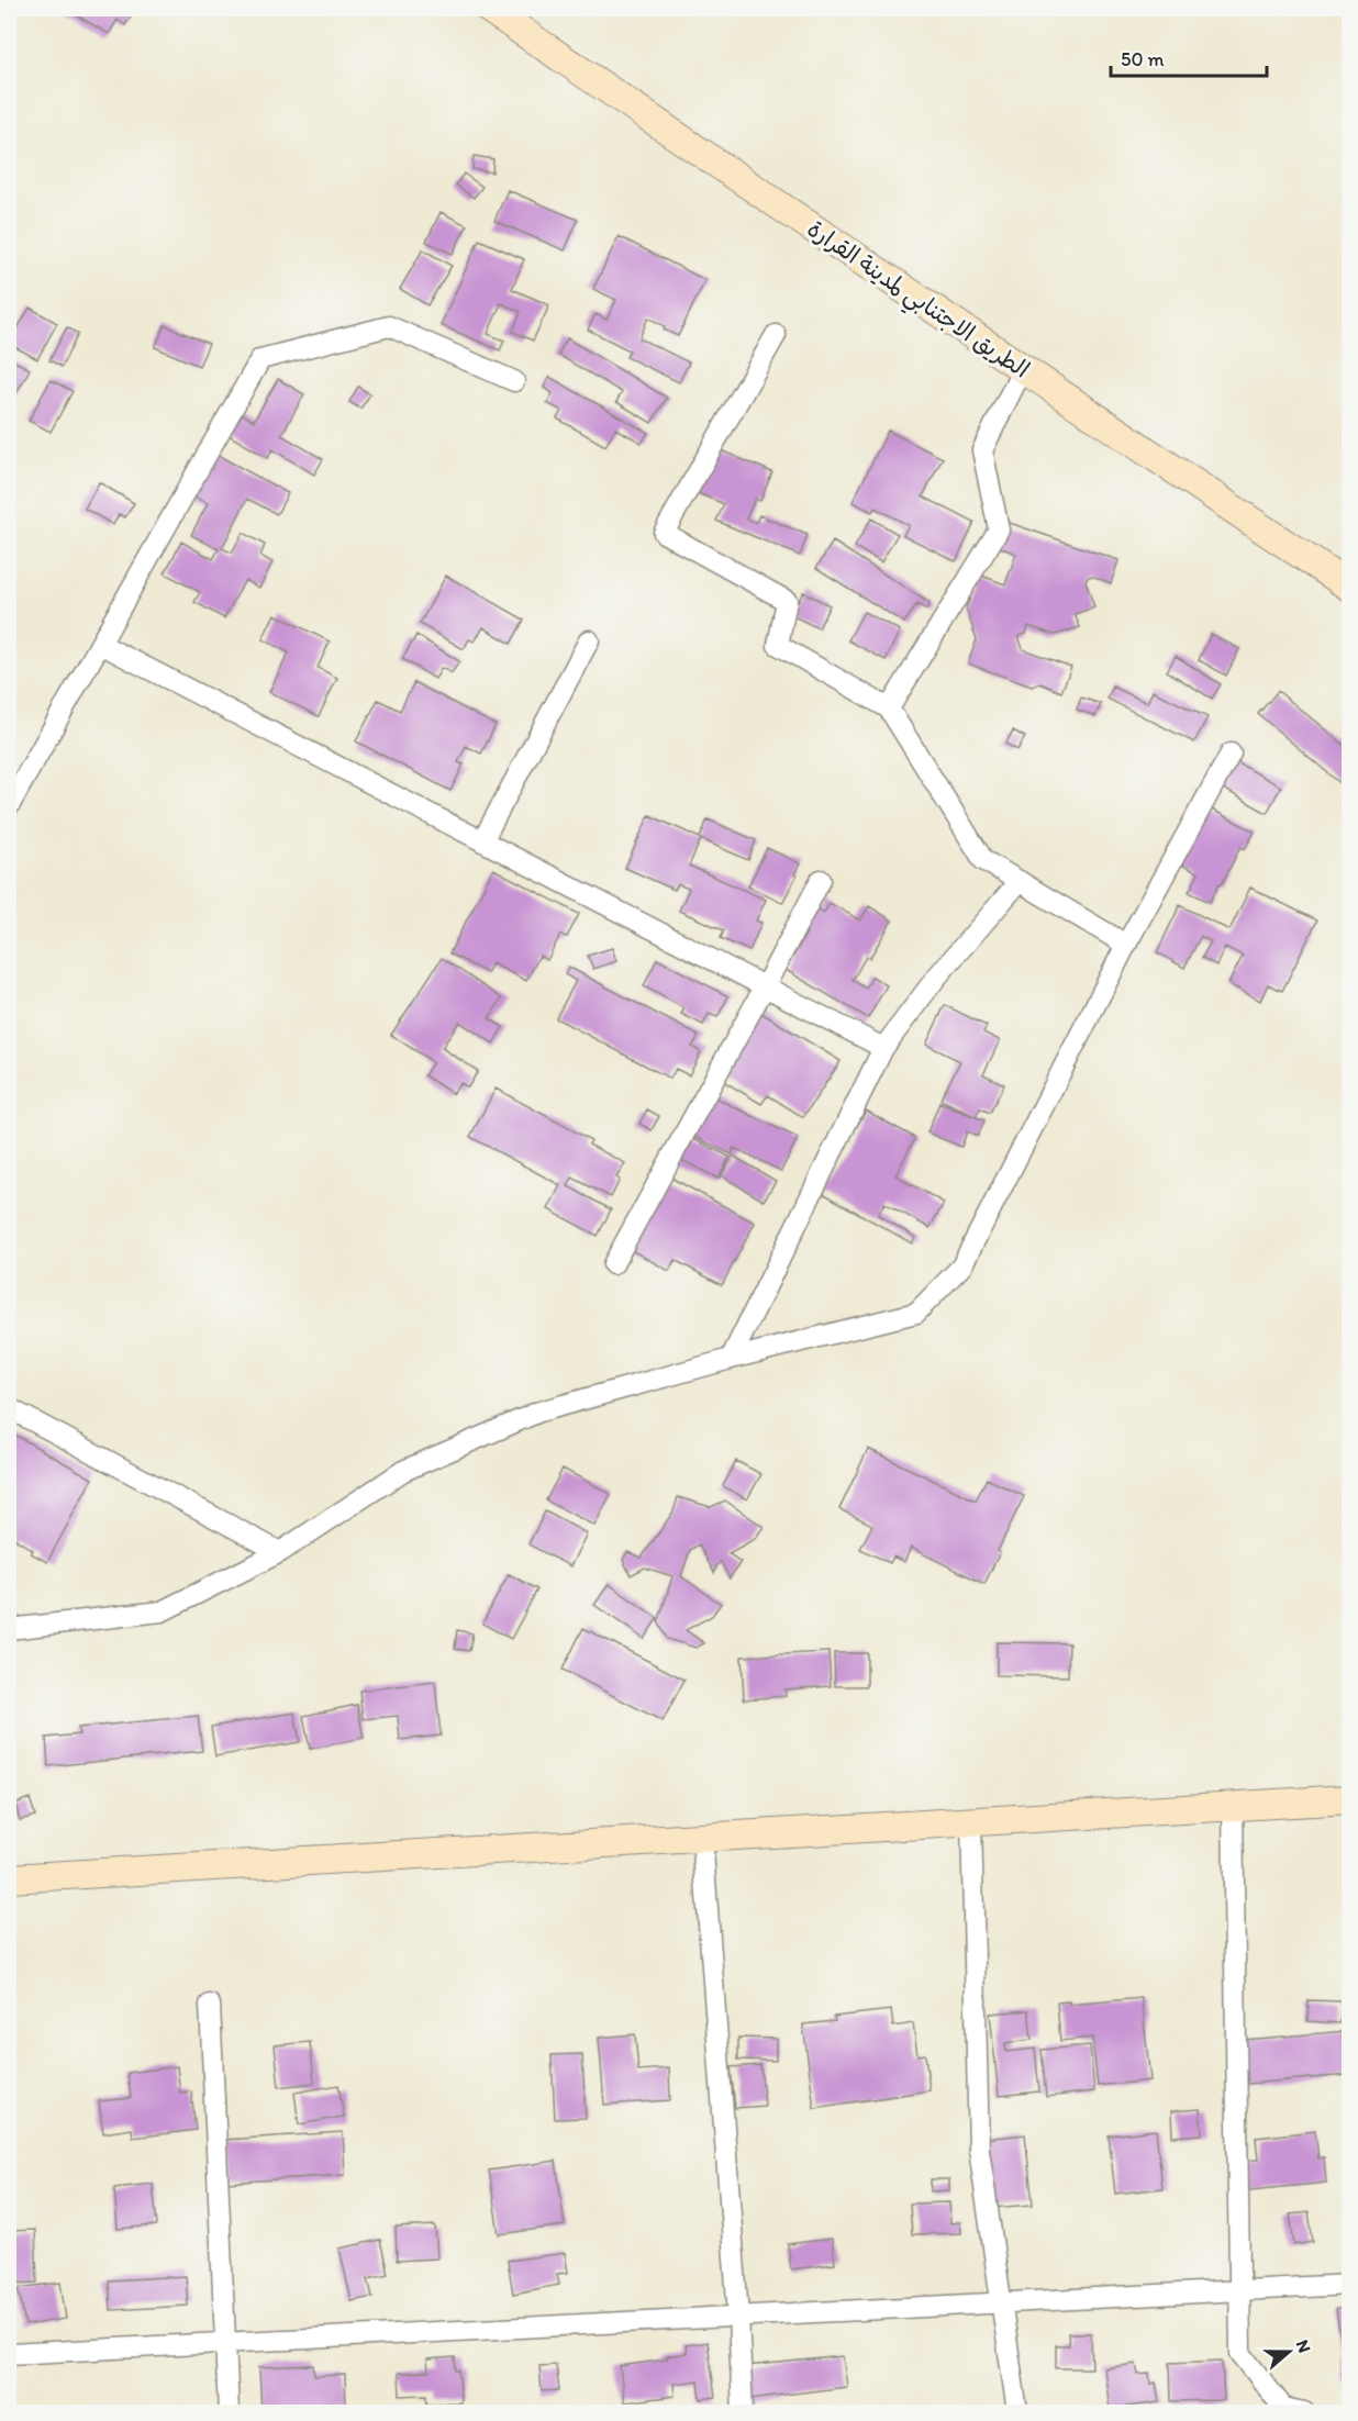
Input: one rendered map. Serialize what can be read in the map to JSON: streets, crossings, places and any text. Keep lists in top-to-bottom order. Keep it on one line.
{"streets":{"main road":["الطريق الاجتنابي لمدينة القرارة"]},"scale_bar":"50 m","north":"right"}
